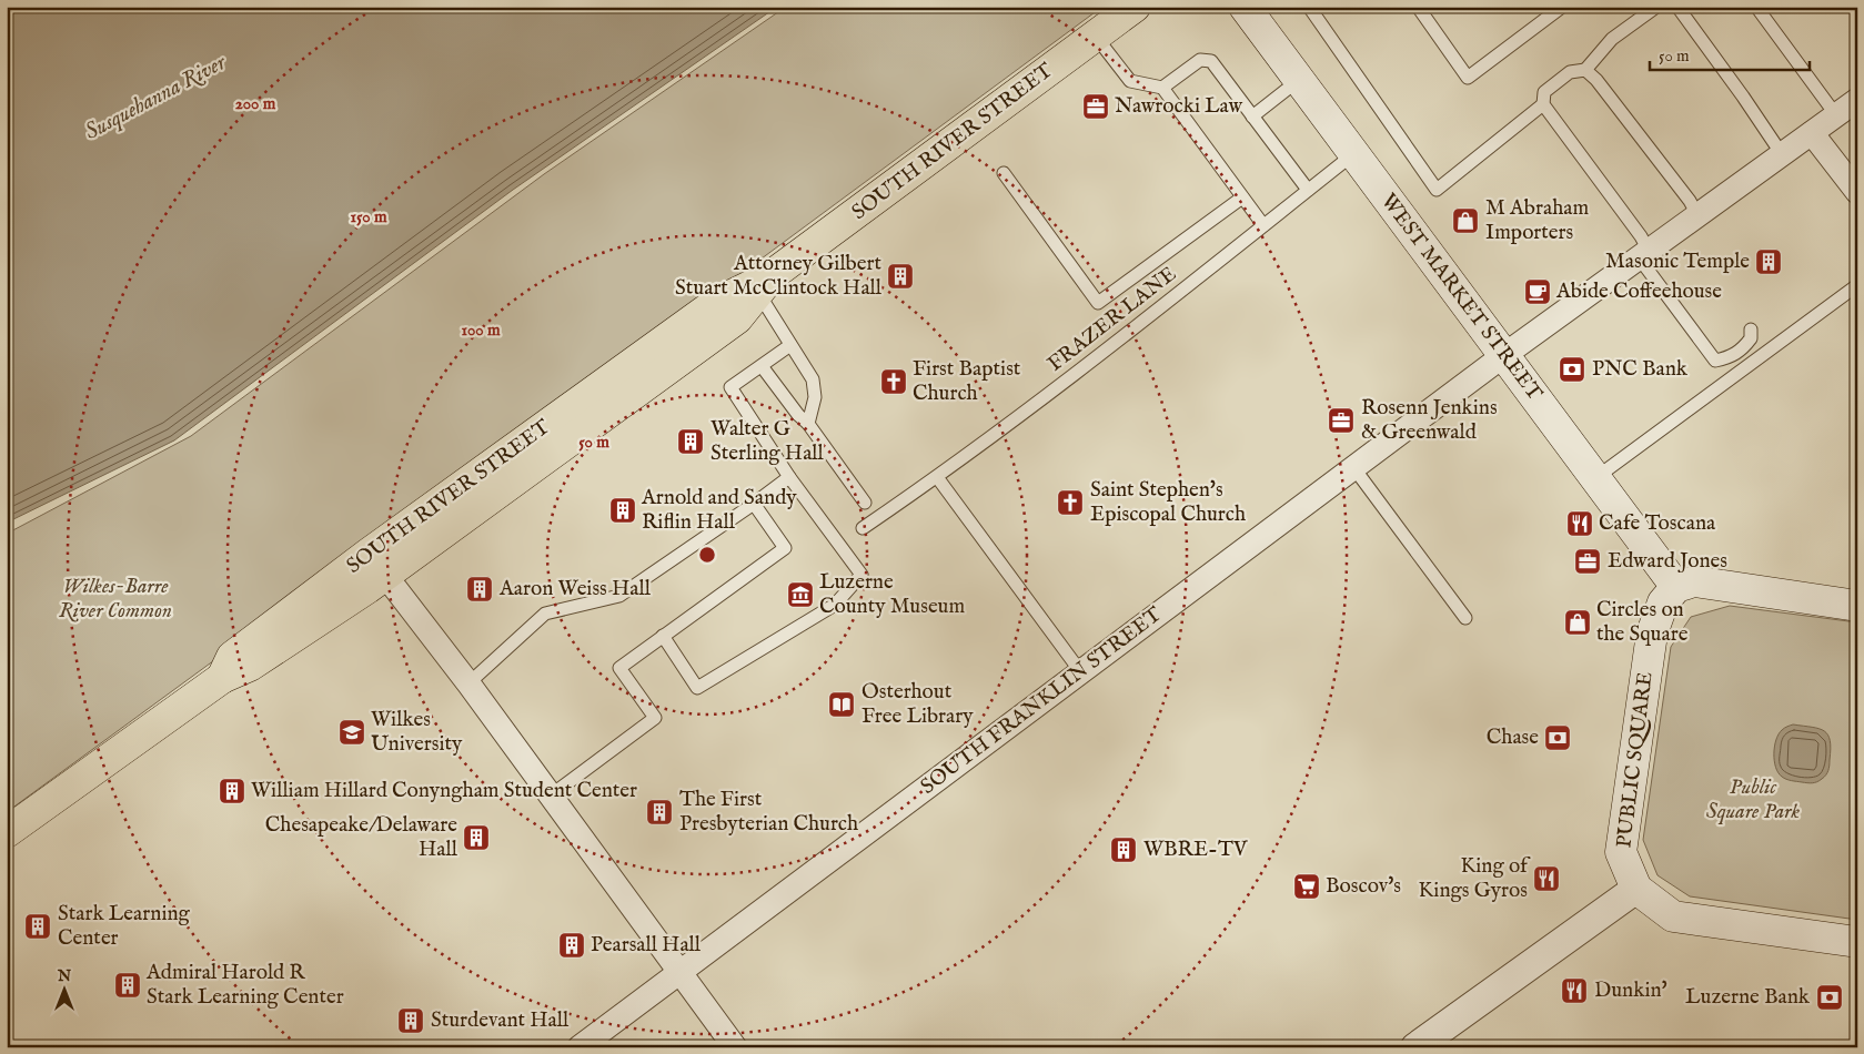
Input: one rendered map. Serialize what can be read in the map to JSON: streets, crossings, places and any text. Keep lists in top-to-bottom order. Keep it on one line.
{"streets":{"main road":["SOUTH RIVER STREET","WEST MARKET STREET","PUBLIC SQUARE"],"street":["SOUTH FRANKLIN STREET"],"lane":["FRAZER LANE"]},"crossings":[["WEST MARKET STREET","FRAZER LANE"],["WEST MARKET STREET","SOUTH FRANKLIN STREET"],["WEST MARKET STREET","PUBLIC SQUARE"]],"water":["Susquehanna River"],"parks":["Wilkes-Barre River Common","Public Square Park"],"places":{"office":["Nawrocki Law","Rosenn Jenkins & Greenwald","Edward Jones"],"shop":["M Abraham Importers","Circles on the Square"],"building":["Masonic Temple","Attorney Gilbert Stuart McClintock Hall","Walter G Sterling Hall","Arnold and Sandy Riflin Hall","Aaron Weiss Hall","William Hillard Conyngham Student Center","The First Presbyterian Church","Chesapeake/Delaware Hall","WBRE-TV","Stark Learning Center","Pearsall Hall","Admiral Harold R Stark Learning Center","Sturdevant Hall"],"cafe":["Abide Coffeehouse"],"bank":["PNC Bank","Chase","Luzerne Bank"],"church":["First Baptist Church","Saint Stephen's Episcopal Church"],"restaurant":["Cafe Toscana","King of Kings Gyros","Dunkin'"],"museum":["Luzerne County Museum"],"library":["Osterhout Free Library"],"school or university":["Wilkes University"],"supermarket":["Boscov's"]},"scale_bar":"50 m","north":"top","rings":["200 m","150 m","100 m","50 m"]}
